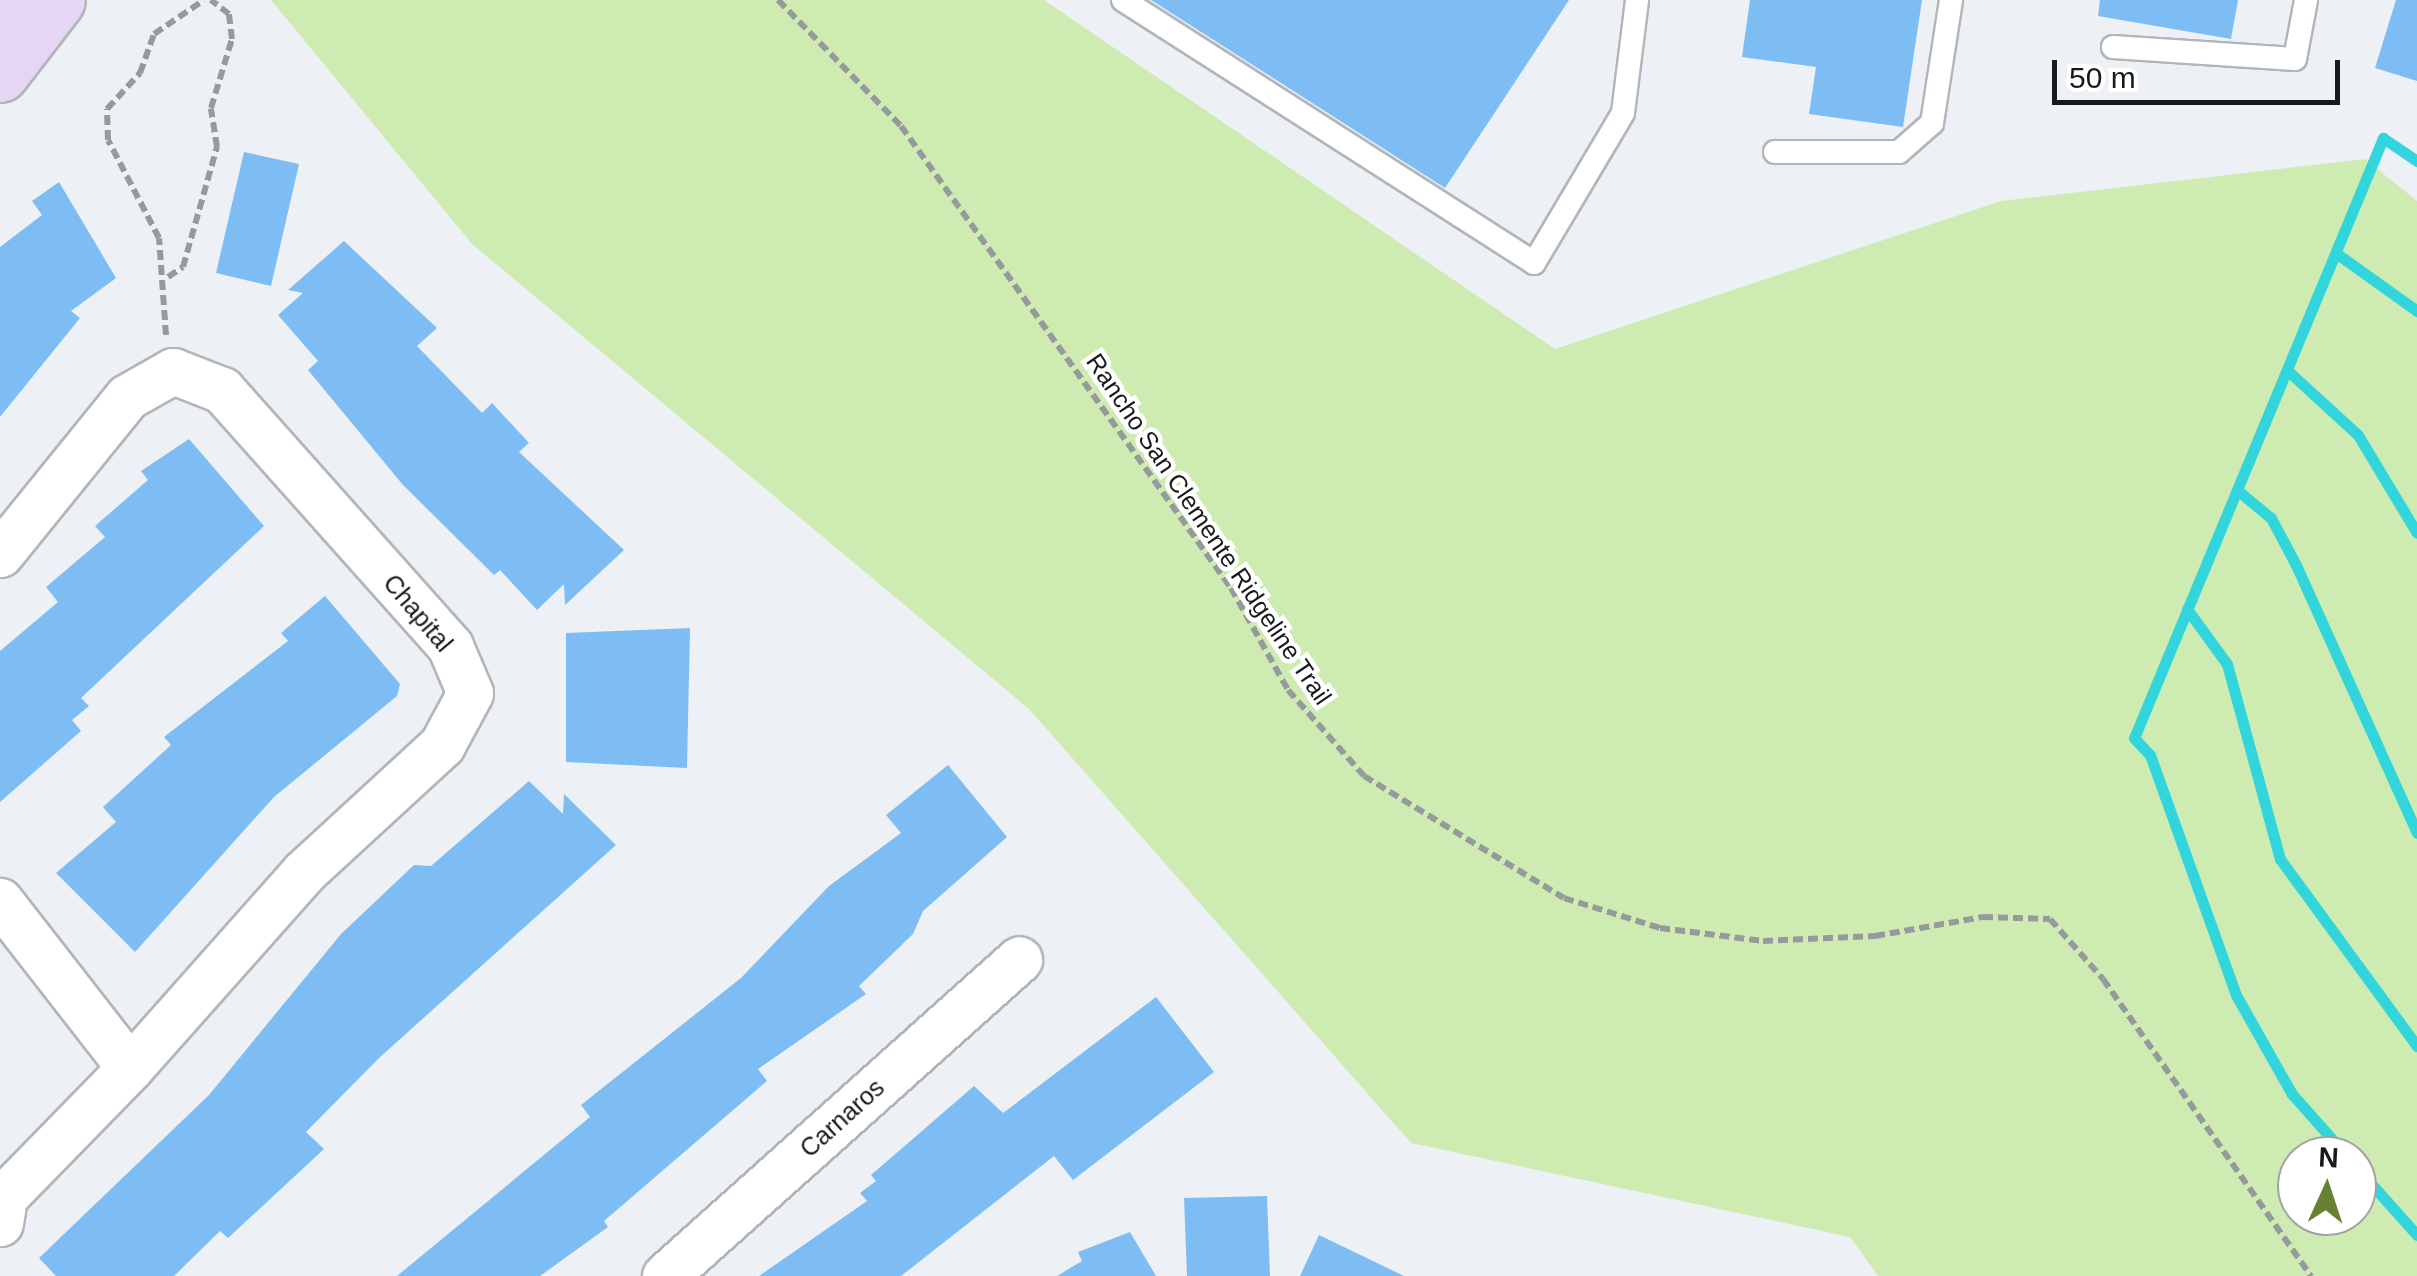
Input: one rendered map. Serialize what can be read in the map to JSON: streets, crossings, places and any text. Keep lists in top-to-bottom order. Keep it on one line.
{"streets":{"street":["Chapital","Carnaros"],"path":["Rancho San Clemente Ridgeline Trail"]},"scale_bar":"50 m","north":"top"}
